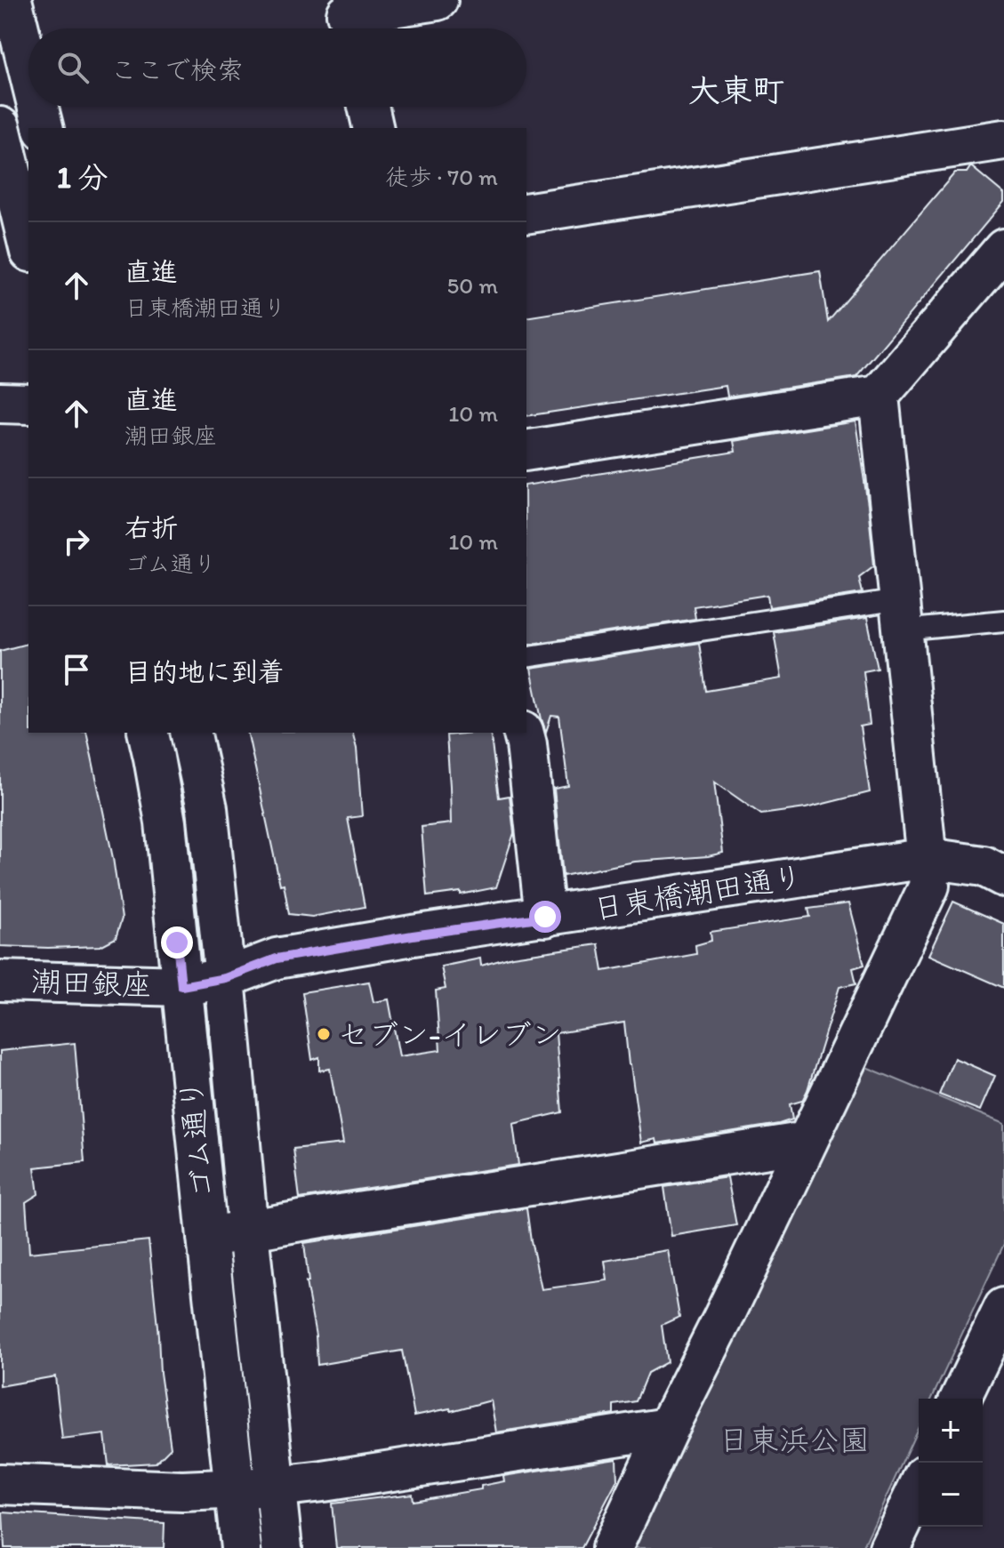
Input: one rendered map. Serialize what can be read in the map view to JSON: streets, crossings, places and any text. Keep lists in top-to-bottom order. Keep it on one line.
{"streets":{"street":["日東橋潮田通り","潮田銀座","ゴム通り"]},"crossings":[["日東橋潮田通り","潮田銀座"],["日東橋潮田通り","ゴム通り"],["潮田銀座","ゴム通り"]],"districts":["大東町"],"parks":["日東浜公園"],"places":["セブン-イレブン"],"page":{"search":"ここで検索","heading":["1 分","徒歩 · 70 m"],"list":[["直進","日東橋潮田通り","50 m"],["直進","潮田銀座","10 m"],["右折","ゴム通り","10 m"],"目的地に到着"],"map_buttons":["+","−"]}}
